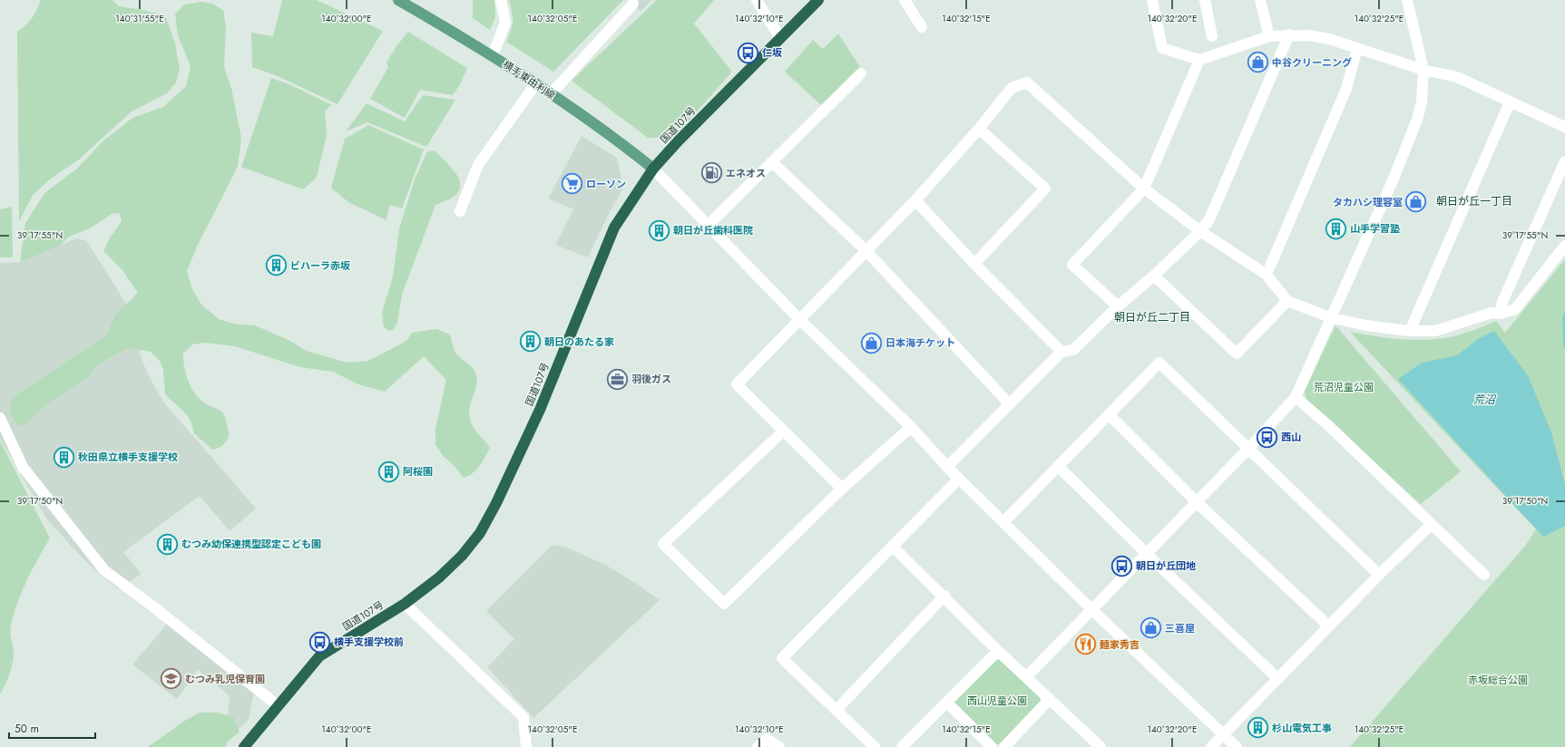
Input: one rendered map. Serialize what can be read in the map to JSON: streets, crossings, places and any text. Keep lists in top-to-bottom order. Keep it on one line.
{"streets":{"highway":["国道107号"],"main road":["横手東由利線"]},"crossings":[["横手東由利線","国道107号"]],"districts":["朝日が丘一丁目","朝日が丘二丁目"],"water":["荒沼"],"parks":["荒沼児童公園","赤坂総合公園","西山児童公園"],"places":{"bus stop":["仁坂","西山","朝日が丘団地","横手支援学校前"],"shop":["中谷クリーニング","タカハシ理容室","日本海チケット","三喜屋"],"fuel station":["エネオス"],"supermarket":["ローソン"],"building":["山手学習塾","朝日が丘歯科医院","ビハーラ赤坂","朝日のあたる家","秋田県立横手支援学校","阿桜園","むつみ幼保連携型認定こども園","杉山電気工事"],"office":["羽後ガス"],"restaurant":["麺家秀吉"],"school or university":["むつみ乳児保育園"]},"scale_bar":"50 m","coordinates":["140°31'55\"E","140°32'00\"E","140°32'05\"E","140°32'10\"E","140°32'15\"E","140°32'20\"E","140°32'25\"E","39°17'55\"N","39°17'50\"N"]}
